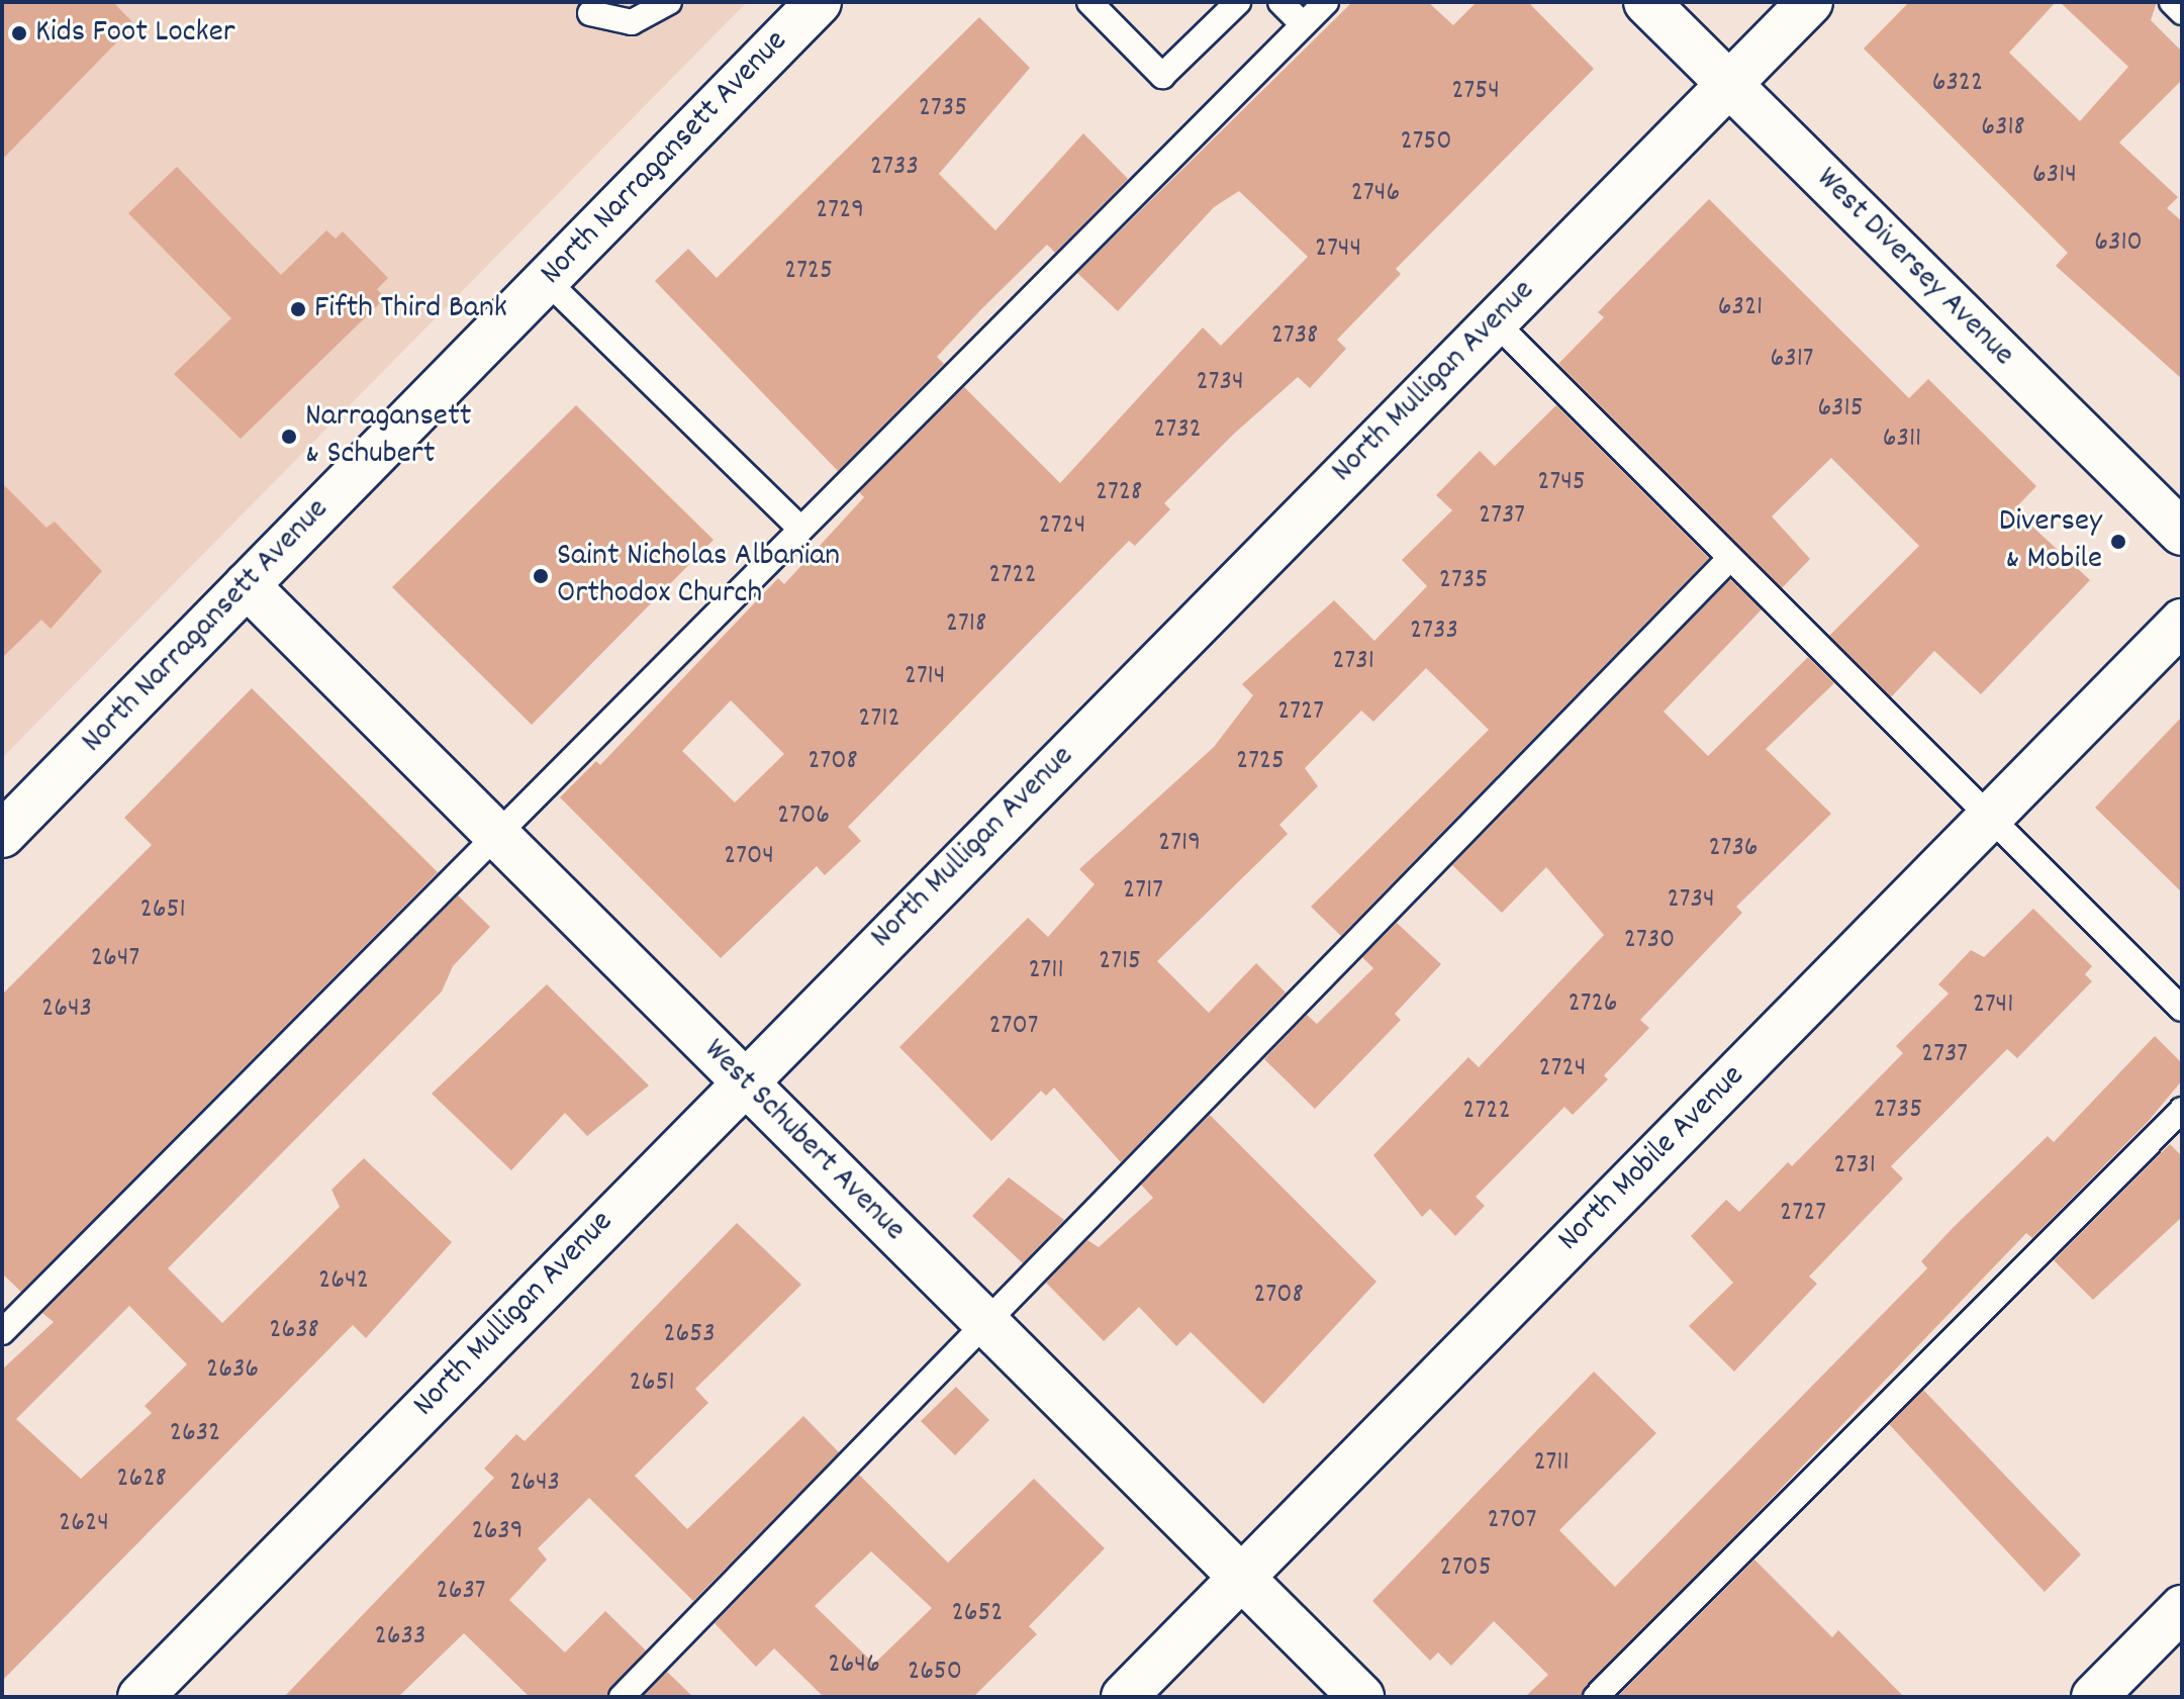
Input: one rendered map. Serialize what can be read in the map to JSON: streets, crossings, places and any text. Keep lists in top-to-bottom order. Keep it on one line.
{"streets":{"street":["North Narragansett Avenue","West Diversey Avenue","North Mulligan Avenue","West Schubert Avenue","North Mobile Avenue"]},"crossings":[["North Narragansett Avenue","West Schubert Avenue"],["West Diversey Avenue","North Mulligan Avenue"],["North Mulligan Avenue","West Schubert Avenue"],["West Schubert Avenue","North Mobile Avenue"]],"places":["Kids Foot Locker","Fifth Third Bank","Narragansett & Schubert","Diversey & Mobile","Saint Nicholas Albanian Orthodox Church"],"house_numbers":["6322","2754","2735","6318","2750","2733","6314","2746","2729","6310","2744","2725","6321","2738","6317","2734","6315","2732","6311","2745","2728","2737","2724","2722","2735","2718","2733","2731","2714","2727","2712","2708","2725","2706","2719","2736","2704","2717","2734","2651","2730","2647","2715","2711","2726","2741","2643","2707","2737","2724","2735","2722","2731","2727","2642","2708","2638","2653","2636","2651","2632","2711","2628","2643","2707","2624","2639","2705","2637","2652","2633","2646","2650"]}
